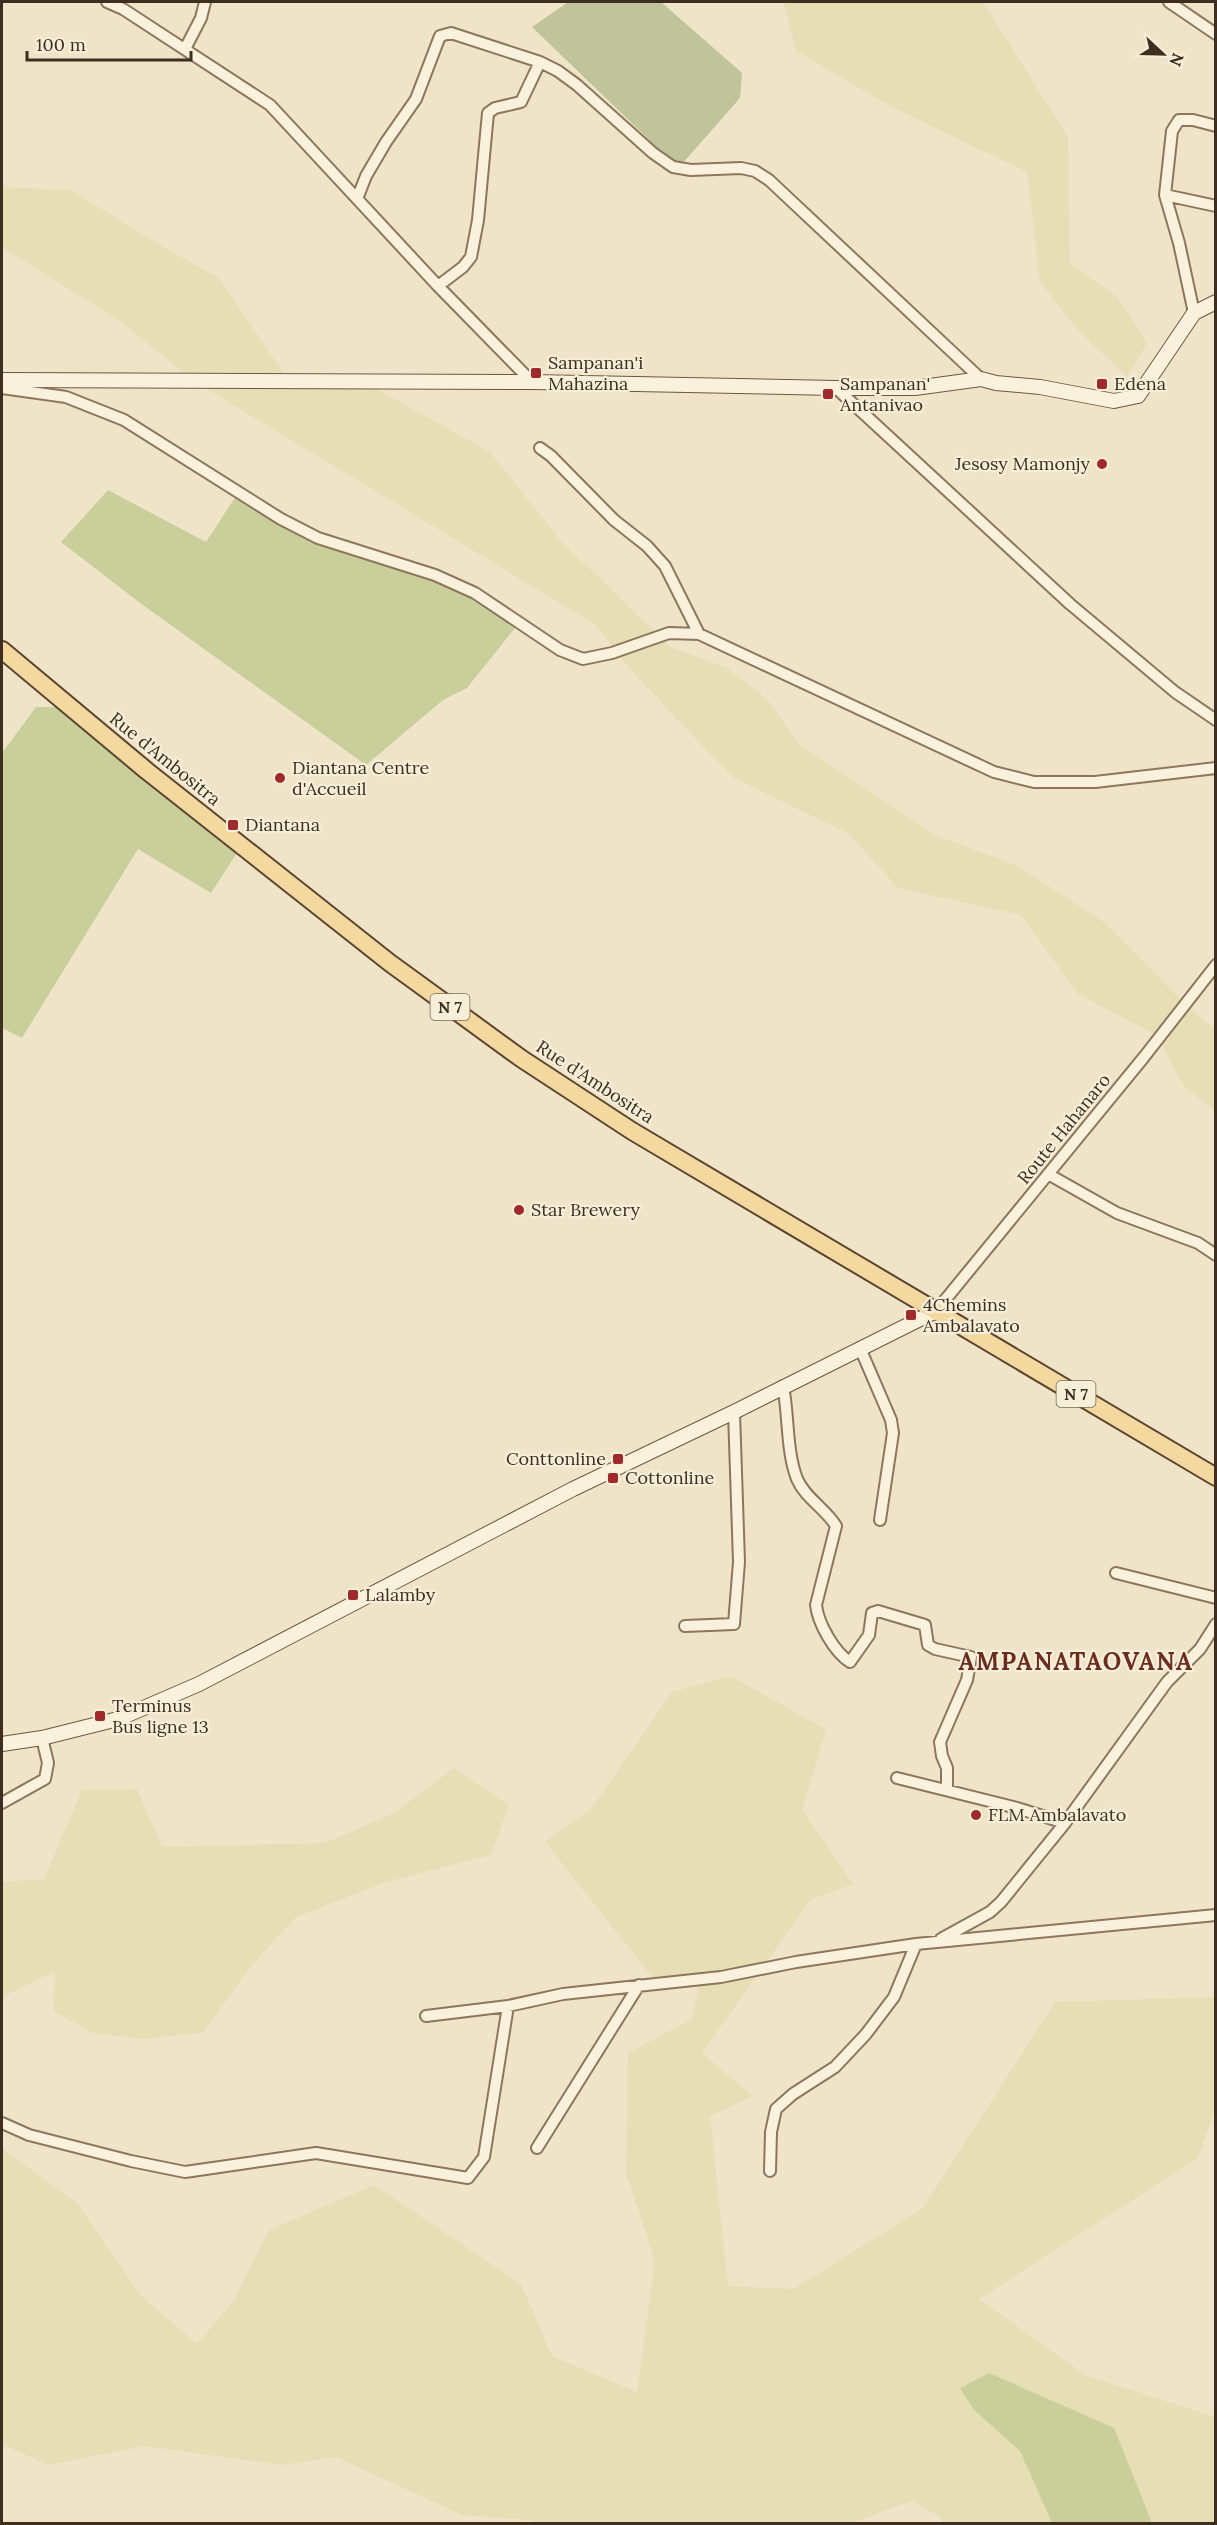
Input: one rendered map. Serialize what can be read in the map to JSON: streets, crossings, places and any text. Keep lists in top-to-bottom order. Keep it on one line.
{"streets":{"main road":["Rue d'Ambositra","N 7"],"street":["Route Hahanaro"]},"crossings":[["Rue d'Ambositra","Route Hahanaro"]],"districts":["AMPANATAOVANA"],"places":{"transit":["Sampanan'i Mahazina","Edena","Sampanan' Antanivao","Diantana","4Chemins Ambalavato","Conttonline","Cottonline","Lalamby","Terminus Bus ligne 13"],"other":["Jesosy Mamonjy","Diantana Centre d'Accueil","Star Brewery","FLM Ambalavato"]},"scale_bar":"100 m","north":"right"}
